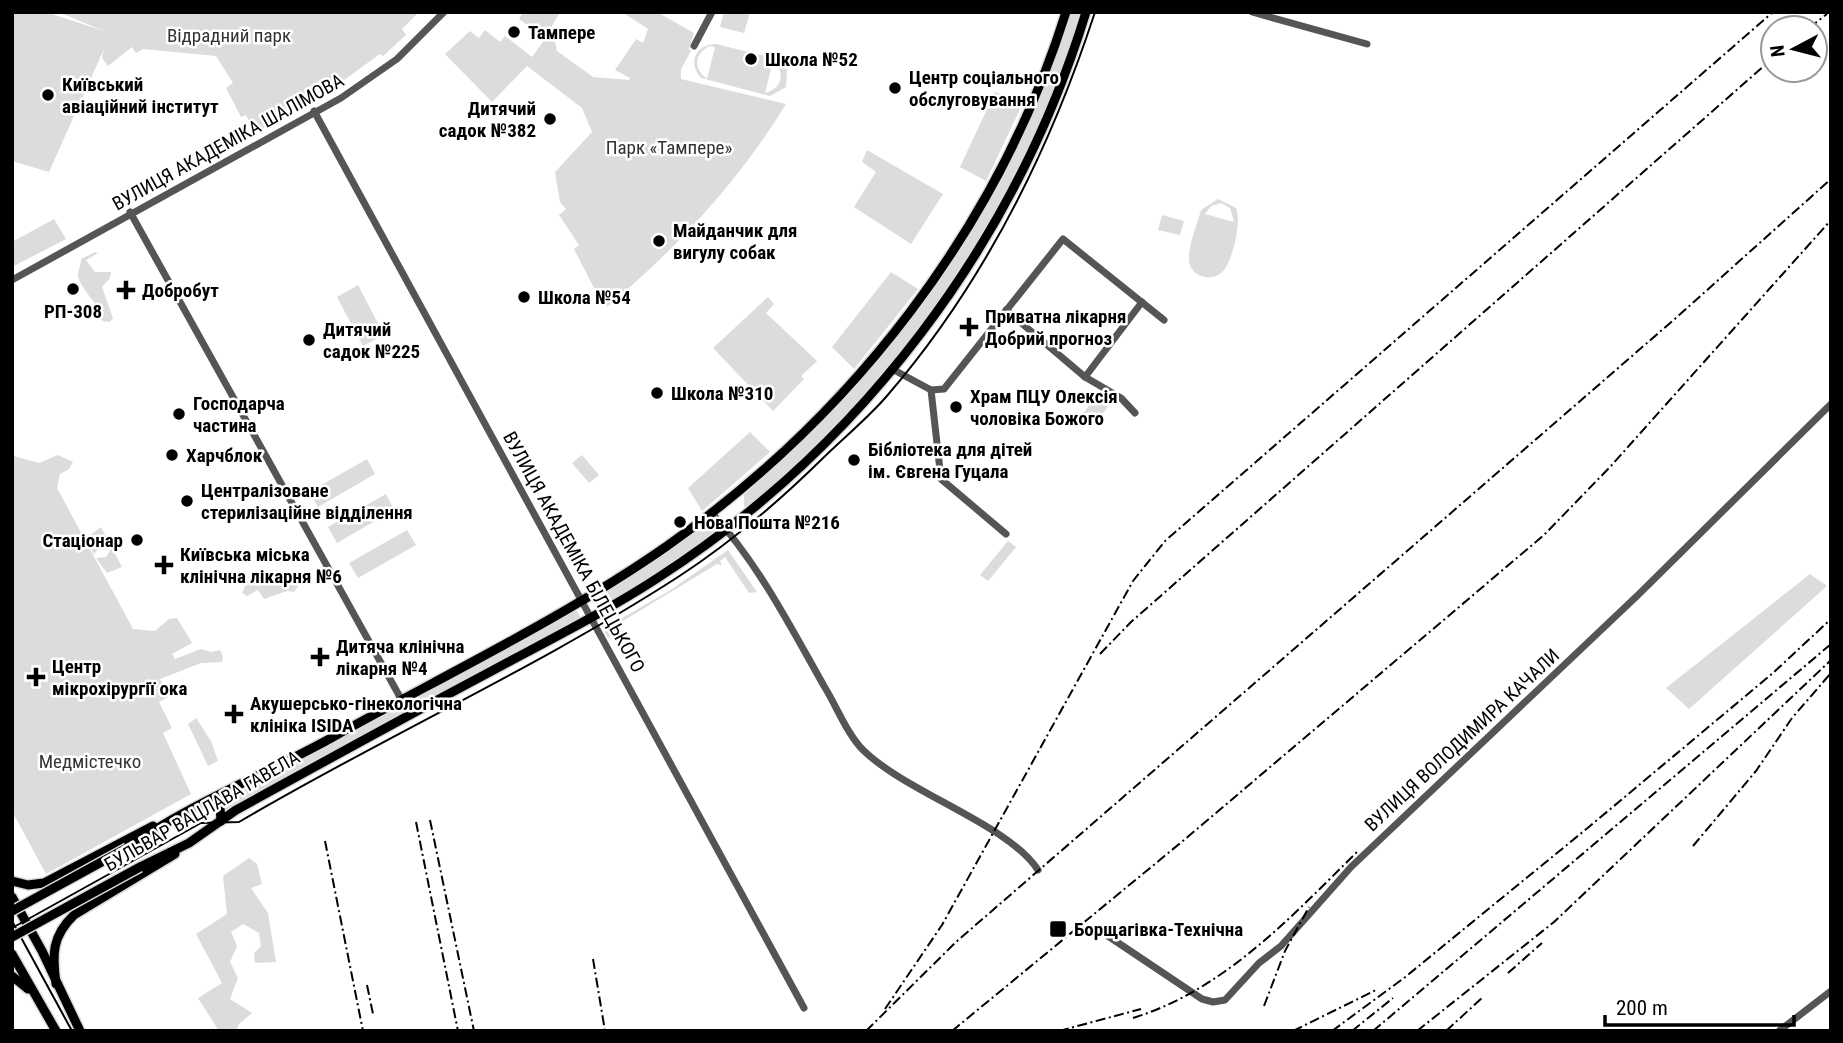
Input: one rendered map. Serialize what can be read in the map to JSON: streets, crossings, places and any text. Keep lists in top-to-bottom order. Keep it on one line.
{"streets":{"main road":["БУЛЬВАР ВАЦЛАВА ГАВЕЛА"],"street":["ВУЛИЦЯ АКАДЕМІКА ШАЛІМОВА","ВУЛИЦЯ АКАДЕМІКА БІЛЕЦЬКОГО","ВУЛИЦЯ ВОЛОДИМИРА КАЧАЛИ"]},"crossings":[["ВУЛИЦЯ АКАДЕМІКА ШАЛІМОВА","ВУЛИЦЯ АКАДЕМІКА БІЛЕЦЬКОГО"],["ВУЛИЦЯ АКАДЕМІКА БІЛЕЦЬКОГО","БУЛЬВАР ВАЦЛАВА ГАВЕЛА"]],"parks":["Відрадний парк","Парк «Тампере»","Медмістечко"],"places":{"other":["Тампере","Школа №52","Центр соціального обслуговування","Київський авіаційний інститут","Дитячий садок №382","Майданчик для вигулу собак","РП-308","Школа №54","Дитячий садок №225","Школа №310","Храм ПЦУ Олексія чоловіка Божого","Господарча частина","Харчблок","Бібліотека для дітей ім. Євгена Гуцала","Централізоване стерилізаційне відділення","Нова Пошта №216","Стаціонар"],"health":["Добробут","Приватна лікарня Добрий прогноз","Київська міська клінічна лікарня №6","Дитяча клінічна лікарня №4","Центр мікрохірургії ока","Акушерсько-гінекологічна клініка ISIDA"],"transit":["Борщагівка-Технічна"]},"scale_bar":"200 m","north":"left"}
